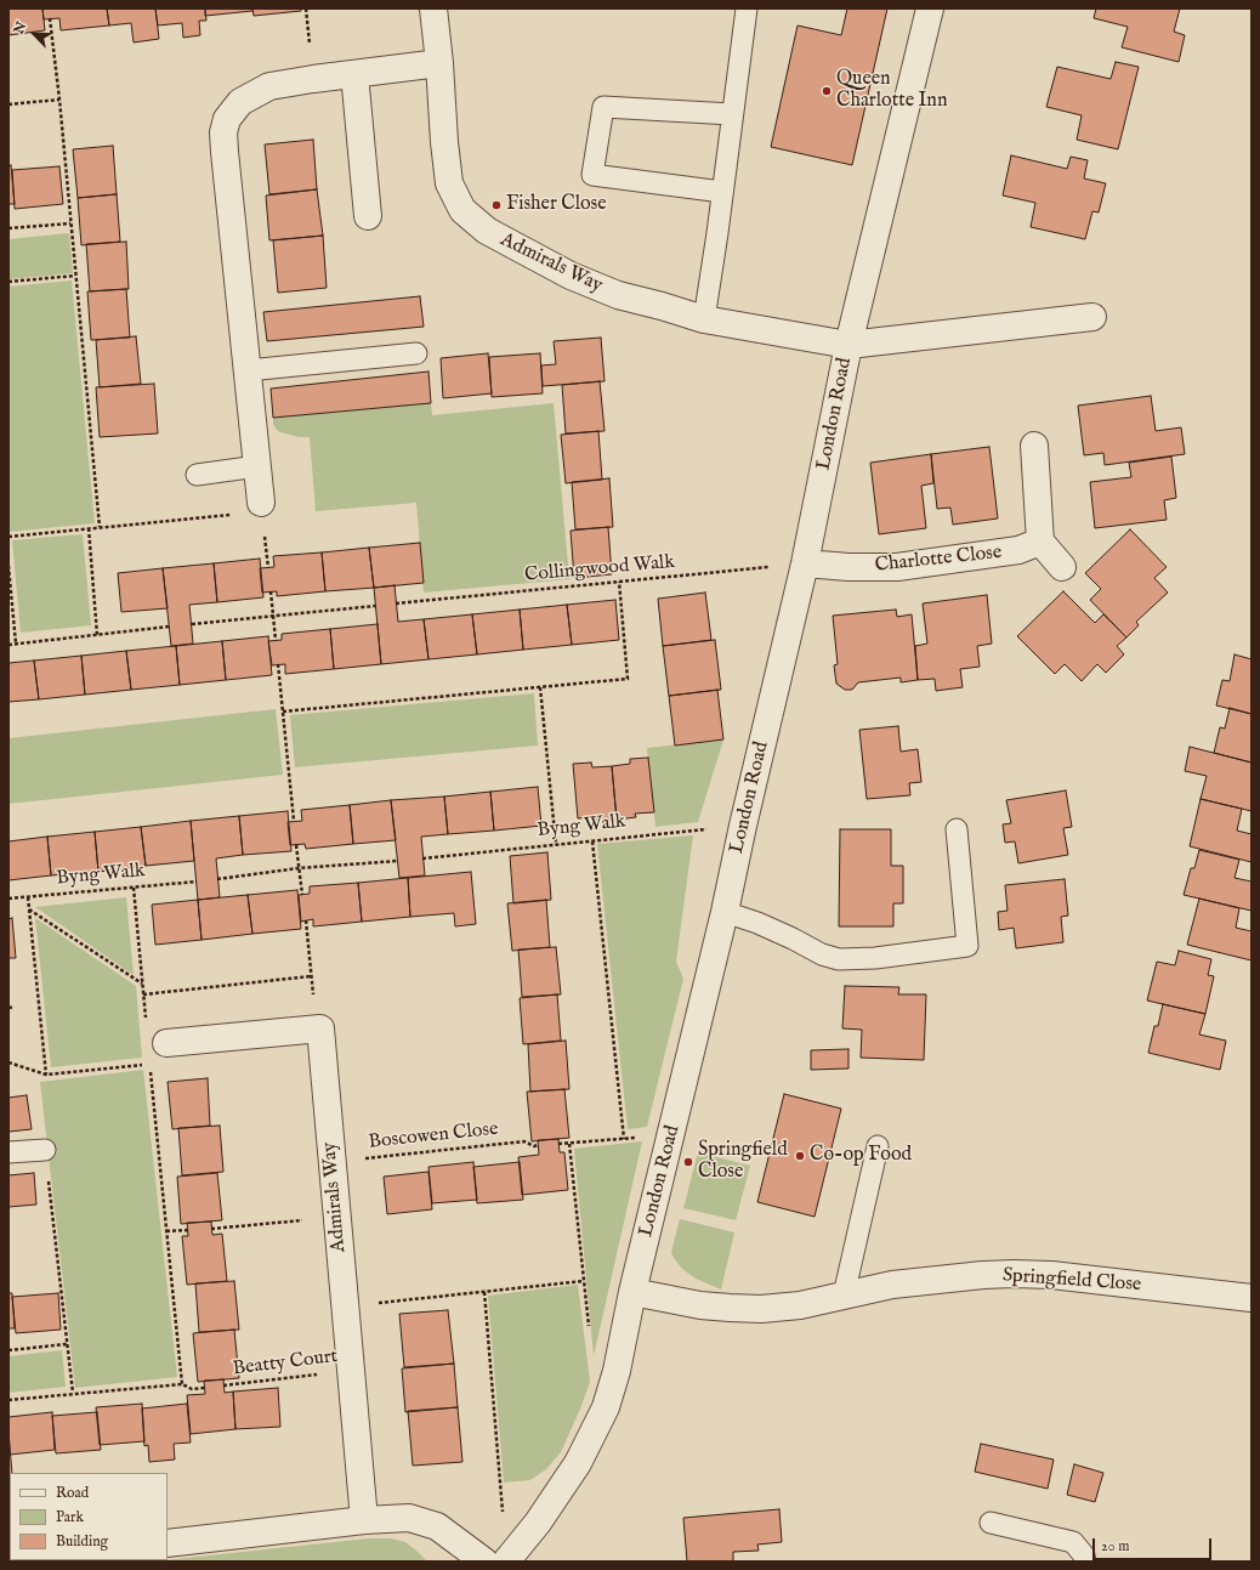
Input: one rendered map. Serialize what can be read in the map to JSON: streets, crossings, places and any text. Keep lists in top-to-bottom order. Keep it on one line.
{"streets":{"street":["Admirals Way","London Road","Charlotte Close","Springfield Close"],"path":["Collingwood Walk","Byng Walk","Boscowen Close","Beatty Court"]},"crossings":[["Admirals Way","London Road"],["Admirals Way","Boscowen Close"],["Admirals Way","Beatty Court"],["London Road","Charlotte Close"],["London Road","Collingwood Walk"],["London Road","Byng Walk"],["London Road","Springfield Close"],["Charlotte Close","Collingwood Walk"]],"places":["Queen Charlotte Inn","Fisher Close","Co-op Food","Springfield Close"],"legend":["Road","Park","Building"],"scale_bar":"20 m","north":"top left"}
